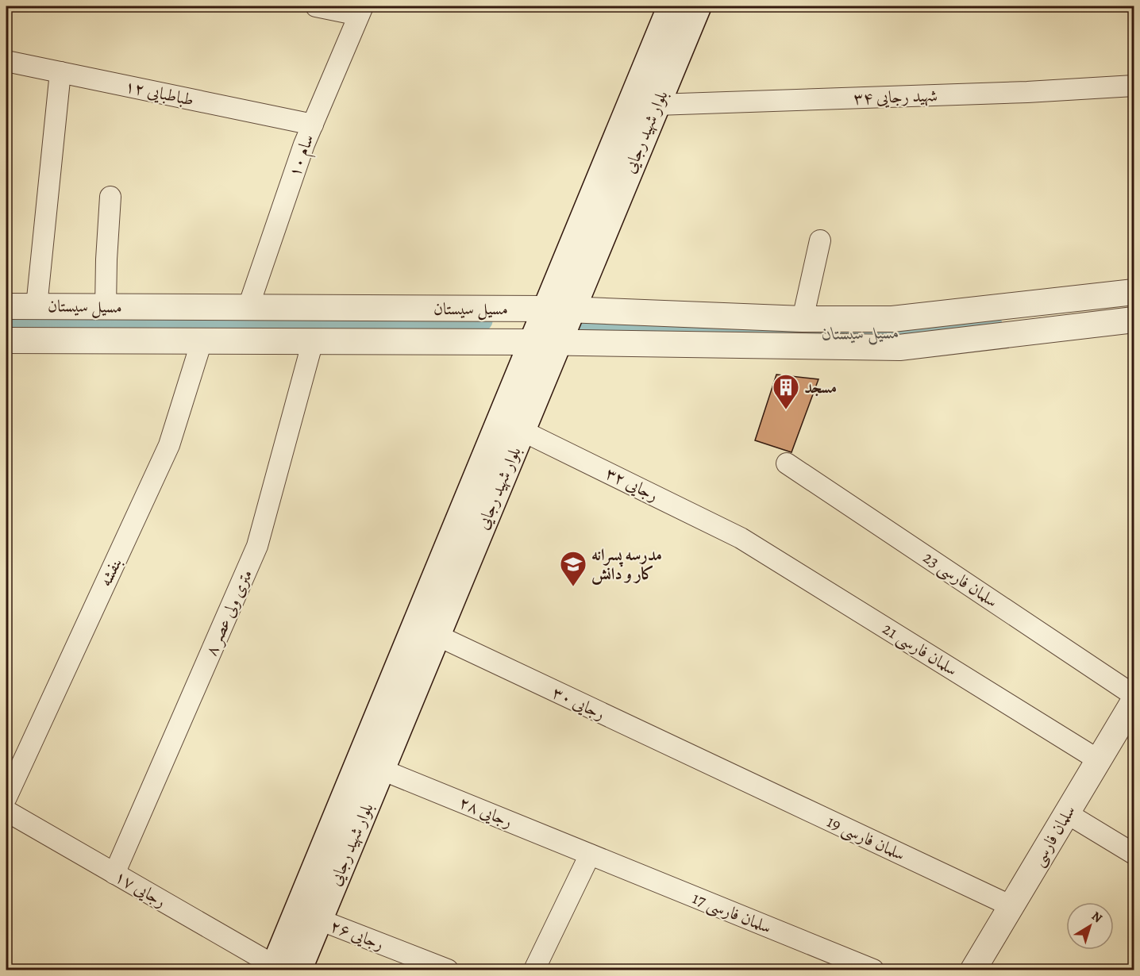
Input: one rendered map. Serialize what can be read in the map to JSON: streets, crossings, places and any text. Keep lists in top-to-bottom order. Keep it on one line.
{"streets":{"main road":["بلوار شهید رجایی"],"street":["طباطبایی ۱۲","شهید رجایی ۳۴","سام ۱۰","مسیل سیستان","رجایی ۳۲","بنفشه","سلمان فارسی 23","۸ متری ولی عصر","سلمان فارسی 21","رجایی ۳۰","رجایی ۲۸","سلمان فارسی","سلمان فارسی 19","رجایی ۱۷","سلمان فارسی 17","رجایی ۲۶"]},"crossings":[["طباطبایی ۱۲","سام ۱۰"],["شهید رجایی ۳۴","بلوار شهید رجایی"],["بلوار شهید رجایی","مسیل سیستان"],["بلوار شهید رجایی","رجایی ۳۲"],["بلوار شهید رجایی","رجایی ۳۰"],["بلوار شهید رجایی","رجایی ۲۸"],["بلوار شهید رجایی","رجایی ۱۷"],["بلوار شهید رجایی","رجایی ۲۶"],["سام ۱۰","مسیل سیستان"],["مسیل سیستان","بنفشه"],["مسیل سیستان","۸ متری ولی عصر"],["رجایی ۳۲","سلمان فارسی 21"],["۸ متری ولی عصر","رجایی ۱۷"],["سلمان فارسی 21","سلمان فارسی"],["رجایی ۳۰","سلمان فارسی 19"],["رجایی ۲۸","سلمان فارسی 17"],["سلمان فارسی","سلمان فارسی 19"]],"water":["مسیل سیستان"],"places":{"building":["مسجد"],"school or university":["مدرسه پسرانه کار و دانش"]},"north":"top right"}
